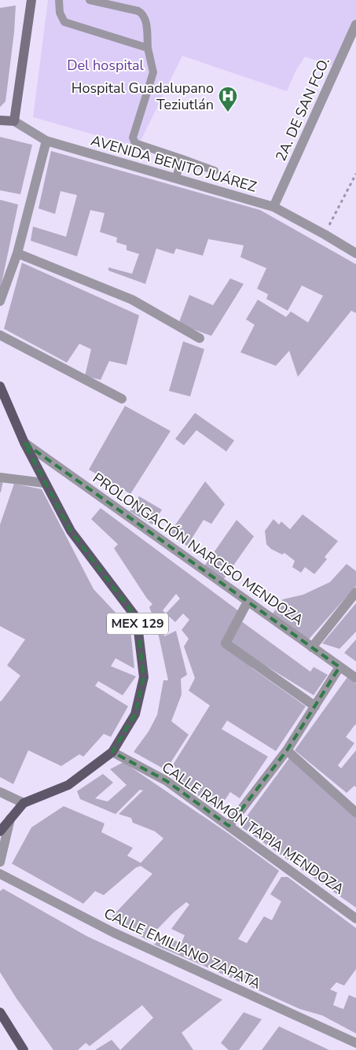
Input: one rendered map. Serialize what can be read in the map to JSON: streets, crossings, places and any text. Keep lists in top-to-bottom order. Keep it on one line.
{"streets":{"main road":["MEX 129"],"street":["2A. DE SAN FCO.","AVENIDA BENITO JUÁREZ","PROLONGACIÓN NARCISO MENDOZA","CALLE RAMÓN TAPIA MENDOZA","CALLE EMILIANO ZAPATA"]},"crossings":[["2A. DE SAN FCO.","AVENIDA BENITO JUÁREZ"],["PROLONGACIÓN NARCISO MENDOZA","MEX 129"],["MEX 129","CALLE RAMÓN TAPIA MENDOZA"]],"parks":["Del hospital"],"places":{"hospital":["Hospital Guadalupano Teziutlán"]}}
